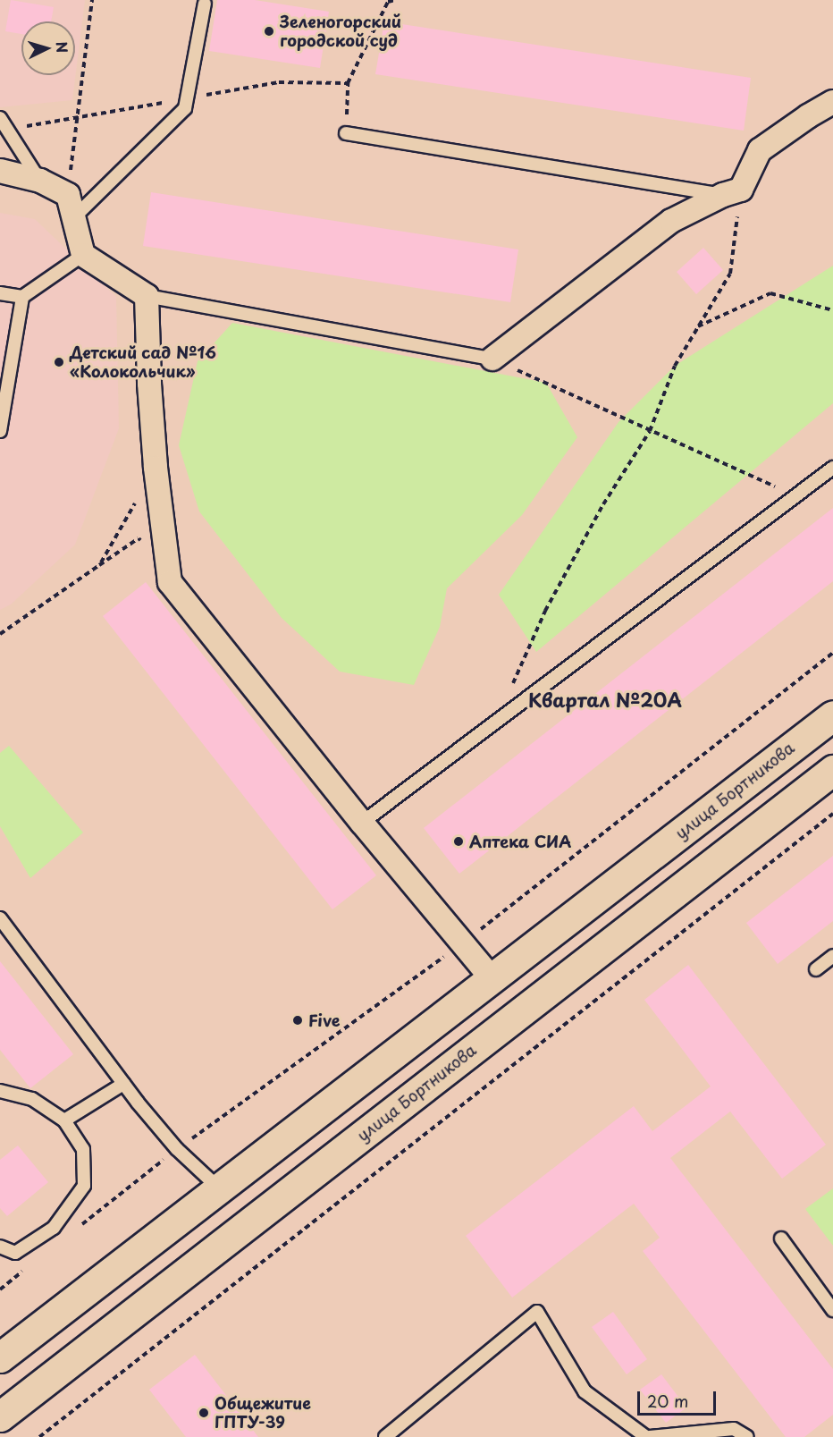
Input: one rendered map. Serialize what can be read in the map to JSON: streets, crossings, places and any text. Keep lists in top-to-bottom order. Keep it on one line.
{"streets":{"main road":["улица Бортникова"]},"districts":["Квартал №20А"],"places":["Зеленогорский городской суд","Детский сад №16 «Колокольчик»","Аптека СИА","Five","Общежитие ГПТУ-39"],"scale_bar":"20 m","north":"right"}
